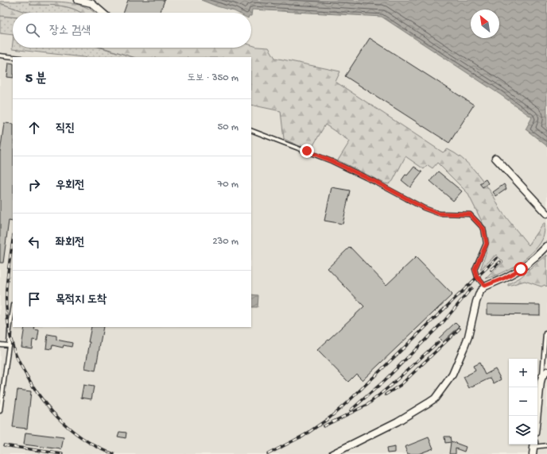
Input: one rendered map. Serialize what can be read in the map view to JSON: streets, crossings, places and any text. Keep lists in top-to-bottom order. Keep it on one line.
{"north":"top left","page":{"search":"장소 검색","heading":["5 분","도보 · 350 m"],"list":[["직진","50 m"],["우회전","70 m"],["좌회전","230 m"],"목적지 도착"],"map_buttons":["+","−"]}}
